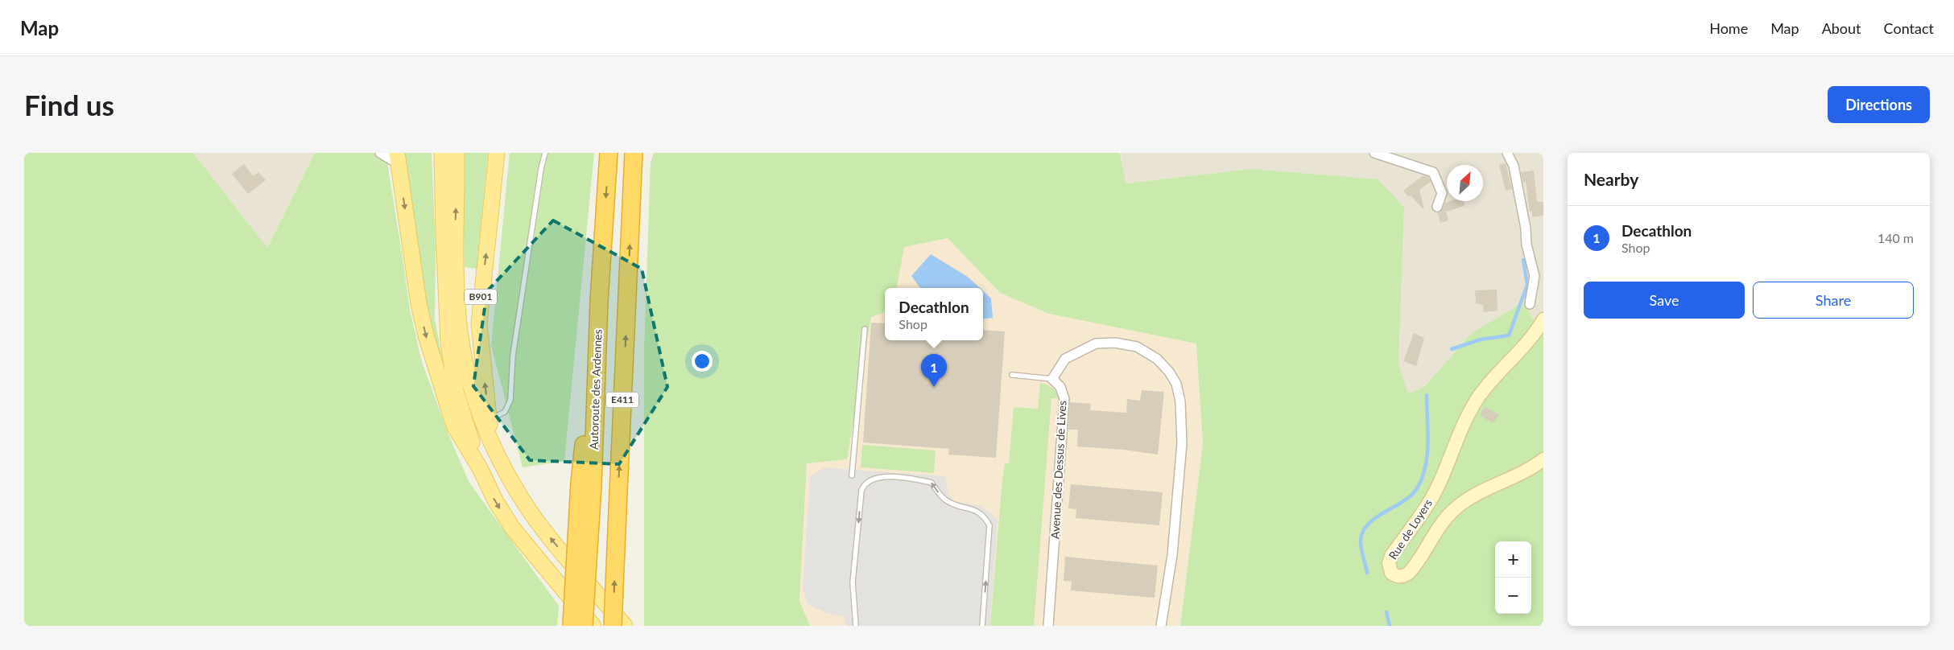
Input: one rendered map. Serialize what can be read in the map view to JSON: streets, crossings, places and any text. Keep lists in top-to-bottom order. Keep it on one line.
{"streets":{"highway":["Autoroute des Ardennes","E411"],"main road":["B901"],"street":["Avenue des Dessus de Lives","Rue de Loyers"]},"north":"top right","page":{"header":"Map","nav":["Home","Map","About","Contact"],"buttons":["Directions",["Save","Share"]],"title":"Find us","heading":"Nearby","list":[{"mark":"1","name":"Decathlon","note":"Shop","value":"140 m"}],"popup":["Decathlon","Shop"],"pins":"1","map_buttons":["+","−"]}}
